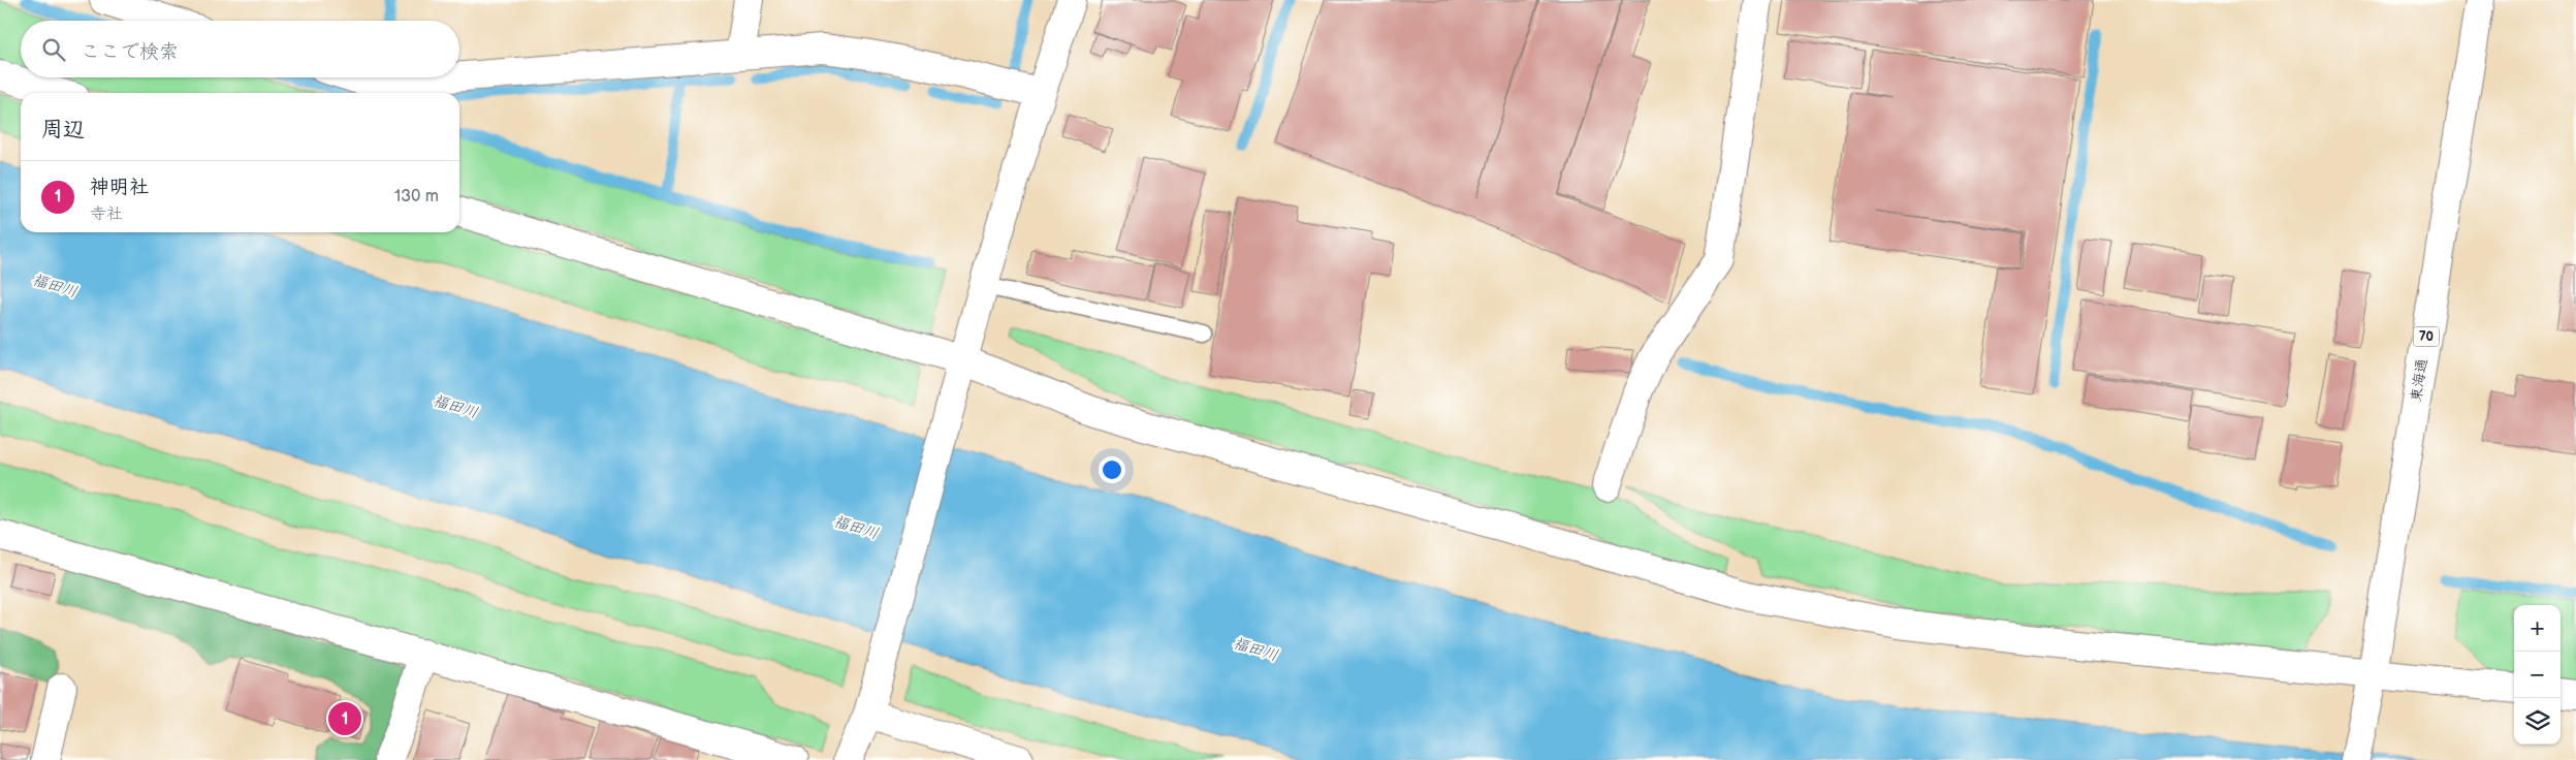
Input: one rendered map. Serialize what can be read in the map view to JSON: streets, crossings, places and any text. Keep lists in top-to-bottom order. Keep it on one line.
{"streets":{"street":["70","東海通"]},"water":["福田川"],"page":{"search":"ここで検索","heading":"周辺","list":[{"mark":"1","name":"神明社","note":"寺社","value":"130 m"}],"map_buttons":["+","−"],"pins":"1"}}
